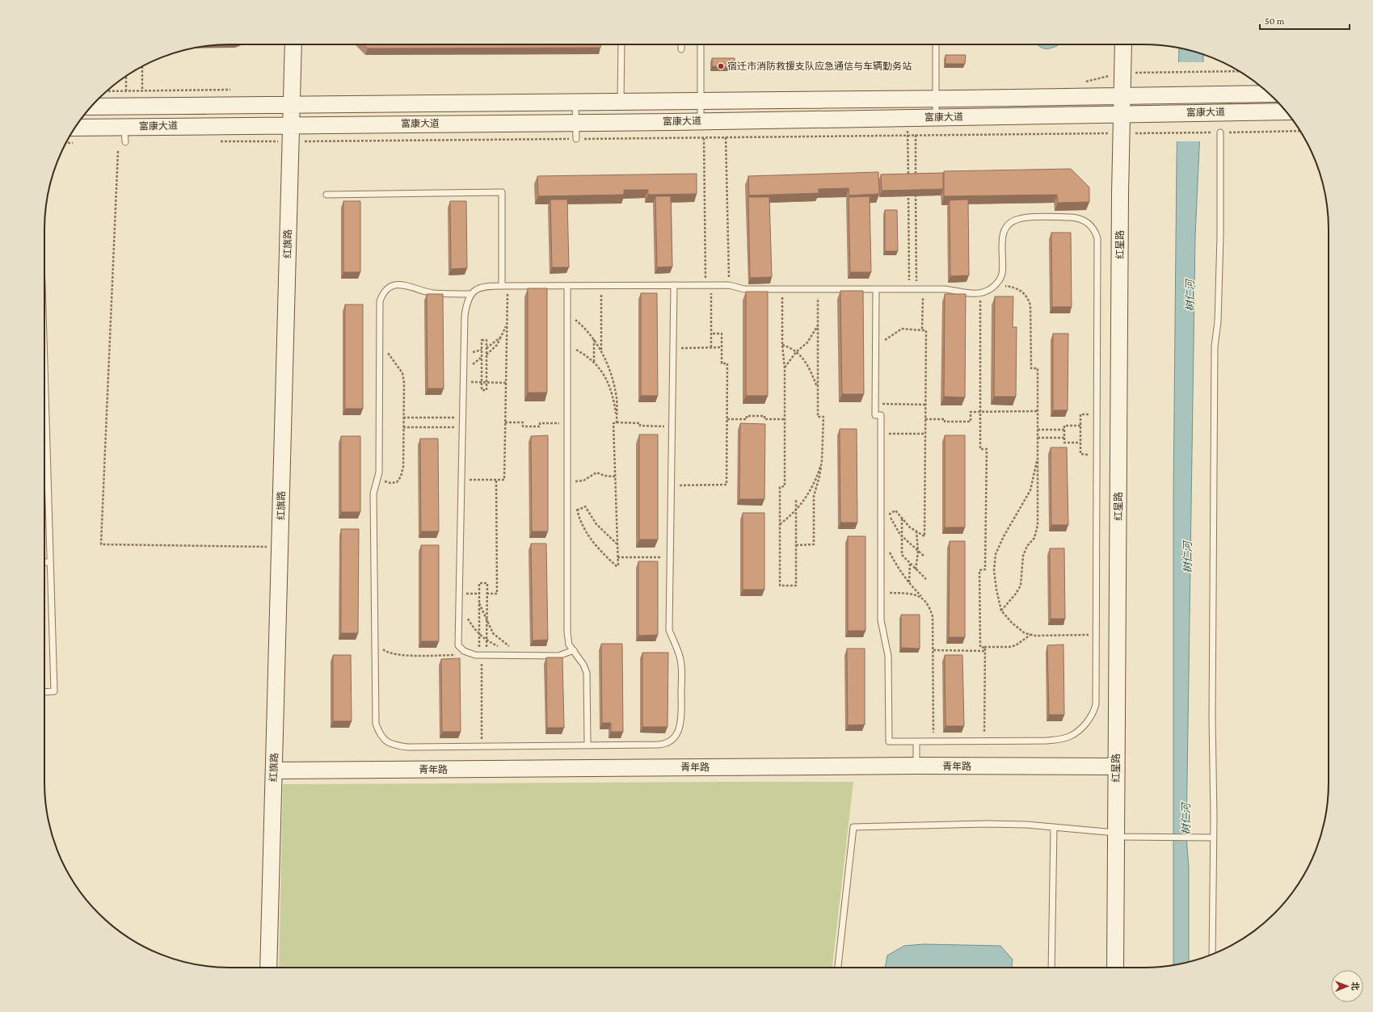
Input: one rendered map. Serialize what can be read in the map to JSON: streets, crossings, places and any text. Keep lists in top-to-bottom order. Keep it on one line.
{"streets":{"street":["富康大道","红旗路","红星路","青年路"]},"crossings":[["富康大道","红旗路"],["富康大道","红星路"],["红旗路","青年路"],["红星路","青年路"]],"water":["树仁河"],"places":["宿迁市消防救援支队应急通信与车辆勤务站"],"scale_bar":"50 m","north":"right"}
